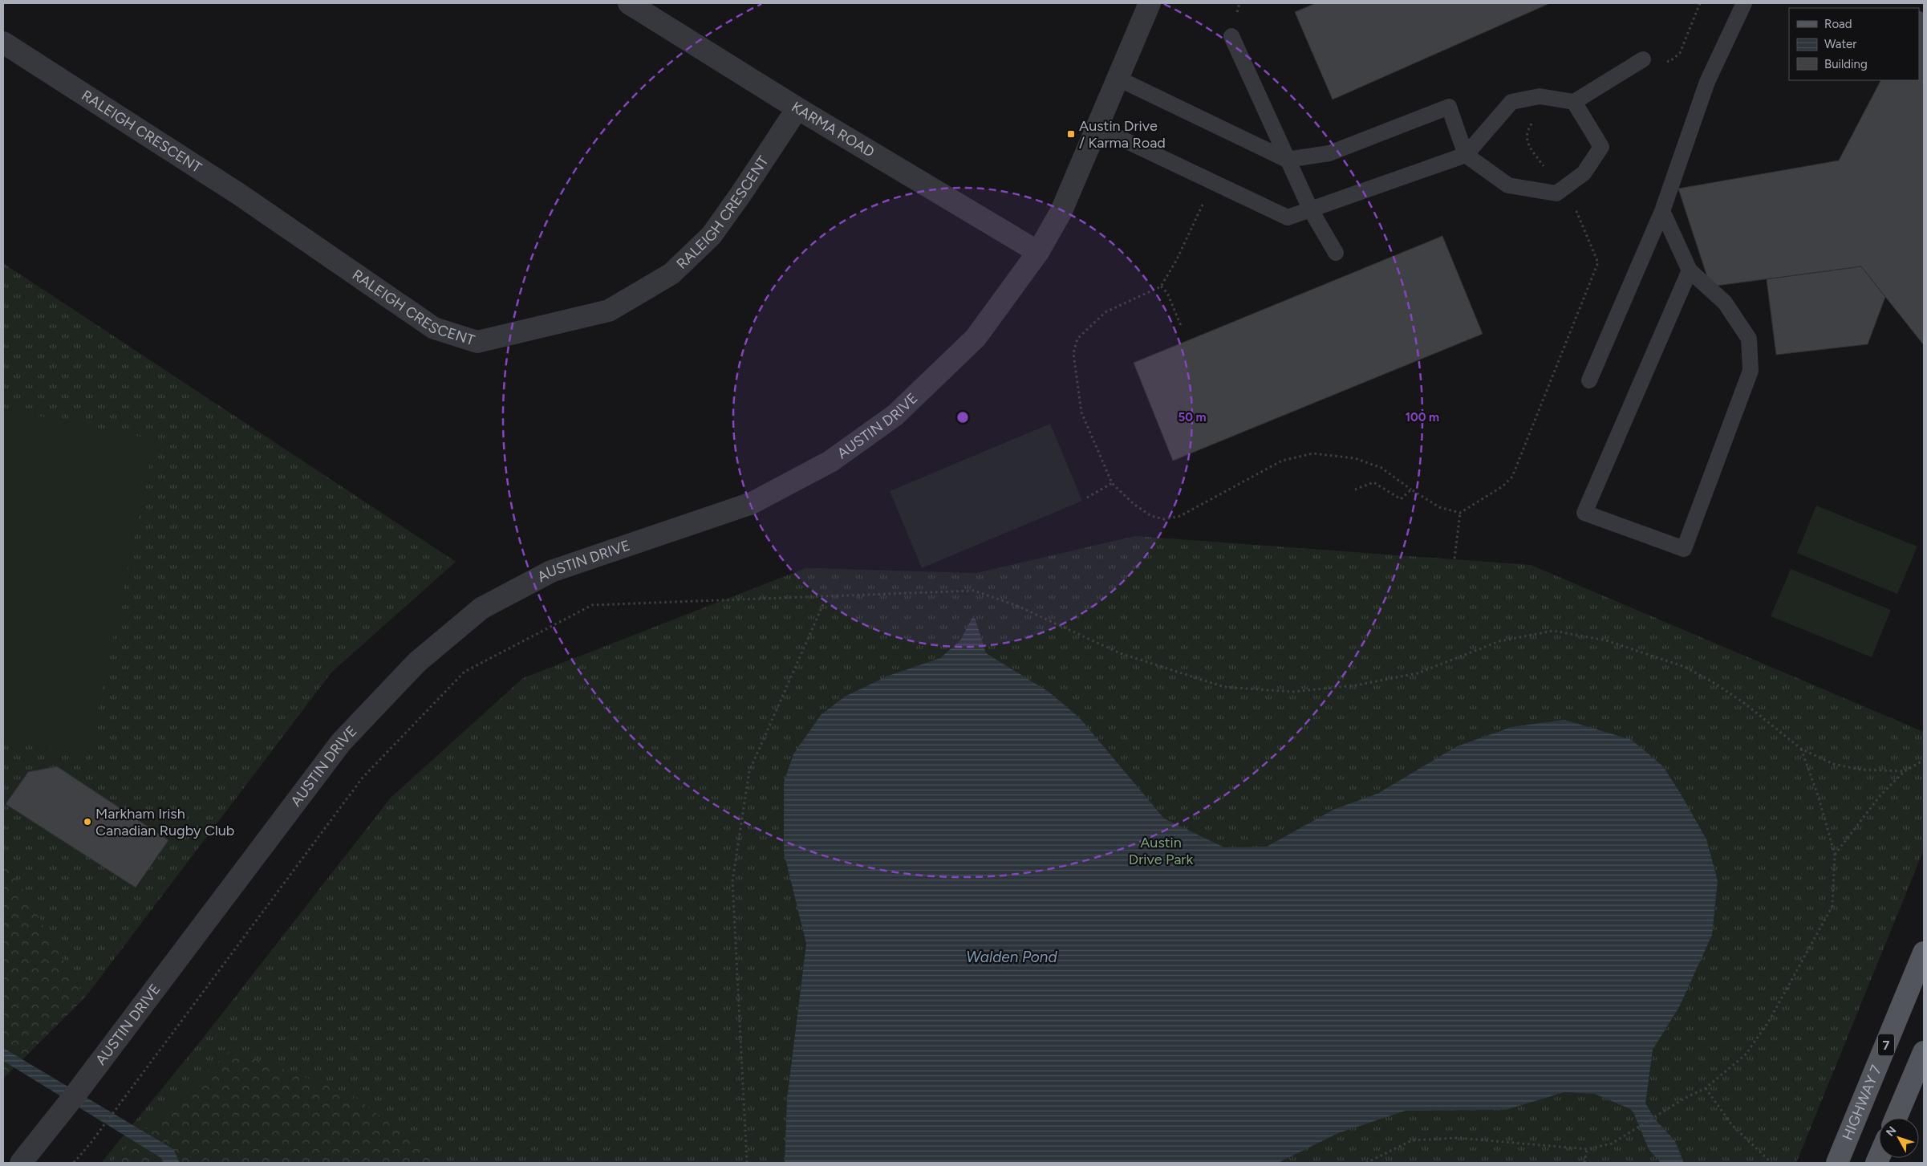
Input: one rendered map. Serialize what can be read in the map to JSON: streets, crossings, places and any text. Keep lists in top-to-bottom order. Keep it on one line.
{"streets":{"main road":["7","HIGHWAY 7"],"street":["KARMA ROAD","RALEIGH CRESCENT","AUSTIN DRIVE"]},"crossings":[["KARMA ROAD","RALEIGH CRESCENT"],["KARMA ROAD","AUSTIN DRIVE"]],"water":["Walden Pond"],"parks":["Austin Drive Park"],"places":{"transit":["Austin Drive / Karma Road"],"other":["Markham Irish Canadian Rugby Club"]},"legend":["Road","Water","Building"],"north":"top left","rings":["50 m","100 m"]}
